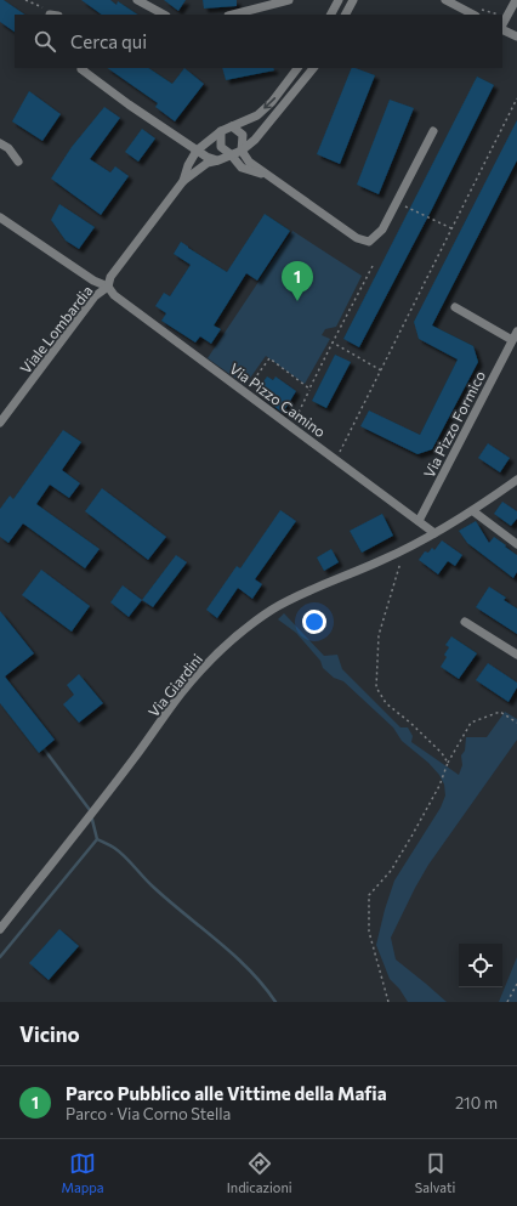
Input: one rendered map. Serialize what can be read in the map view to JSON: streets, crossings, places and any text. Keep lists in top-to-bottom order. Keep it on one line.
{"streets":{"street":["Viale Lombardia","Via Pizzo Camino","Via Pizzo Formico","Via Giardini"]},"crossings":[["Viale Lombardia","Via Pizzo Camino"],["Via Pizzo Camino","Via Pizzo Formico"],["Via Pizzo Camino","Via Giardini"]],"page":{"search":"Cerca qui","pins":"1","heading":"Vicino","list":[{"mark":"1","name":"Parco Pubblico alle Vittime della Mafia","note":"Parco · Via Corno Stella","value":"210 m"}],"nav":["Mappa","Indicazioni","Salvati"]}}
